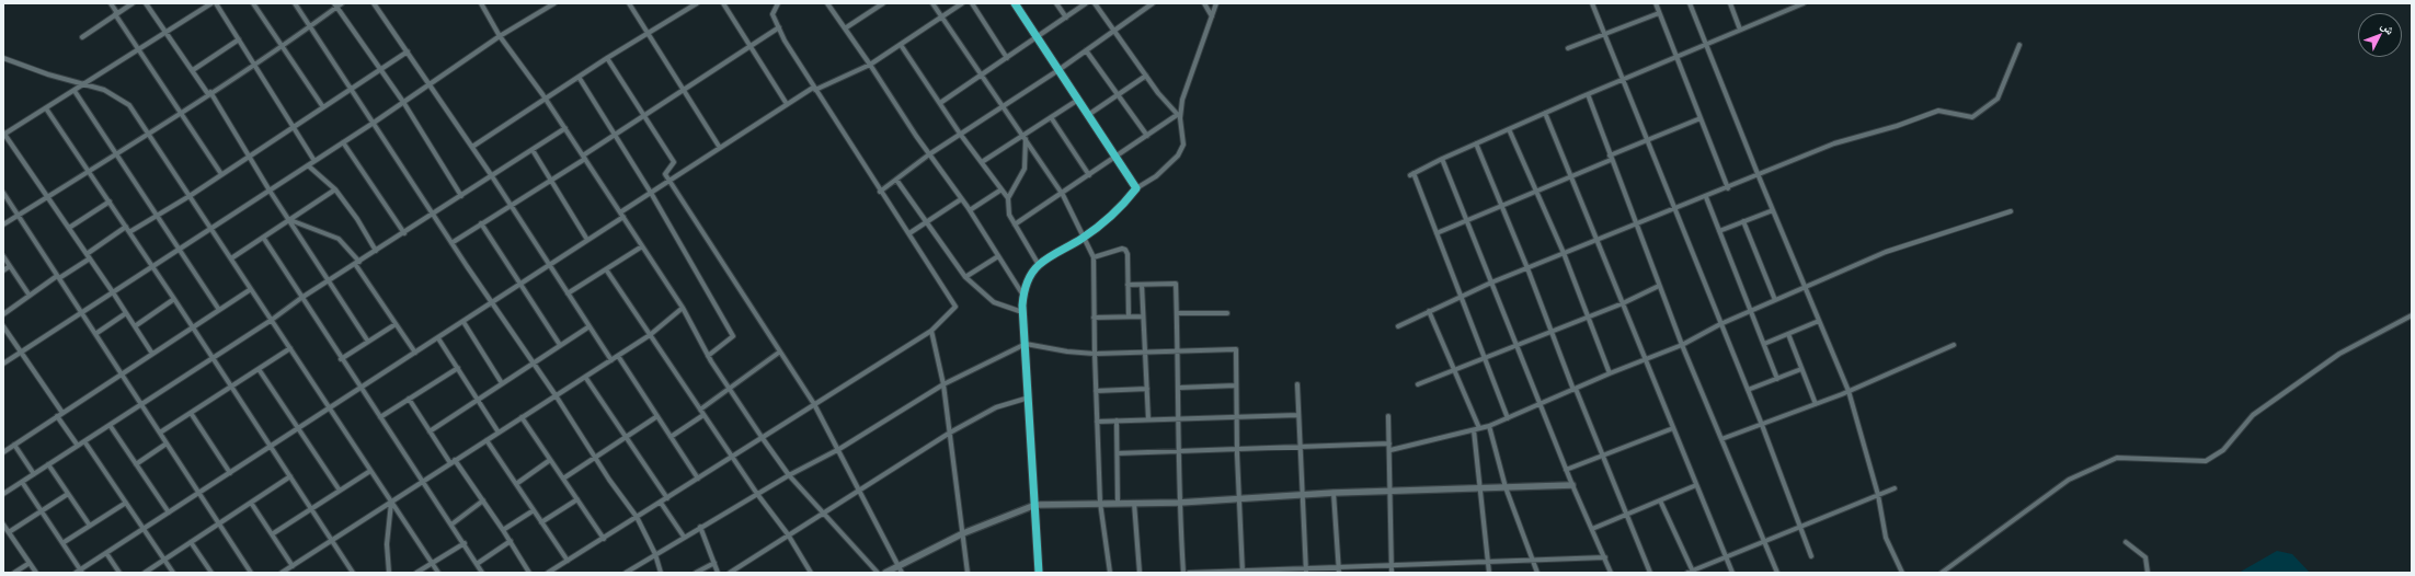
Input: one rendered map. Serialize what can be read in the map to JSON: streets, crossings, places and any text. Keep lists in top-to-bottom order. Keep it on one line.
{"north":"top right"}
